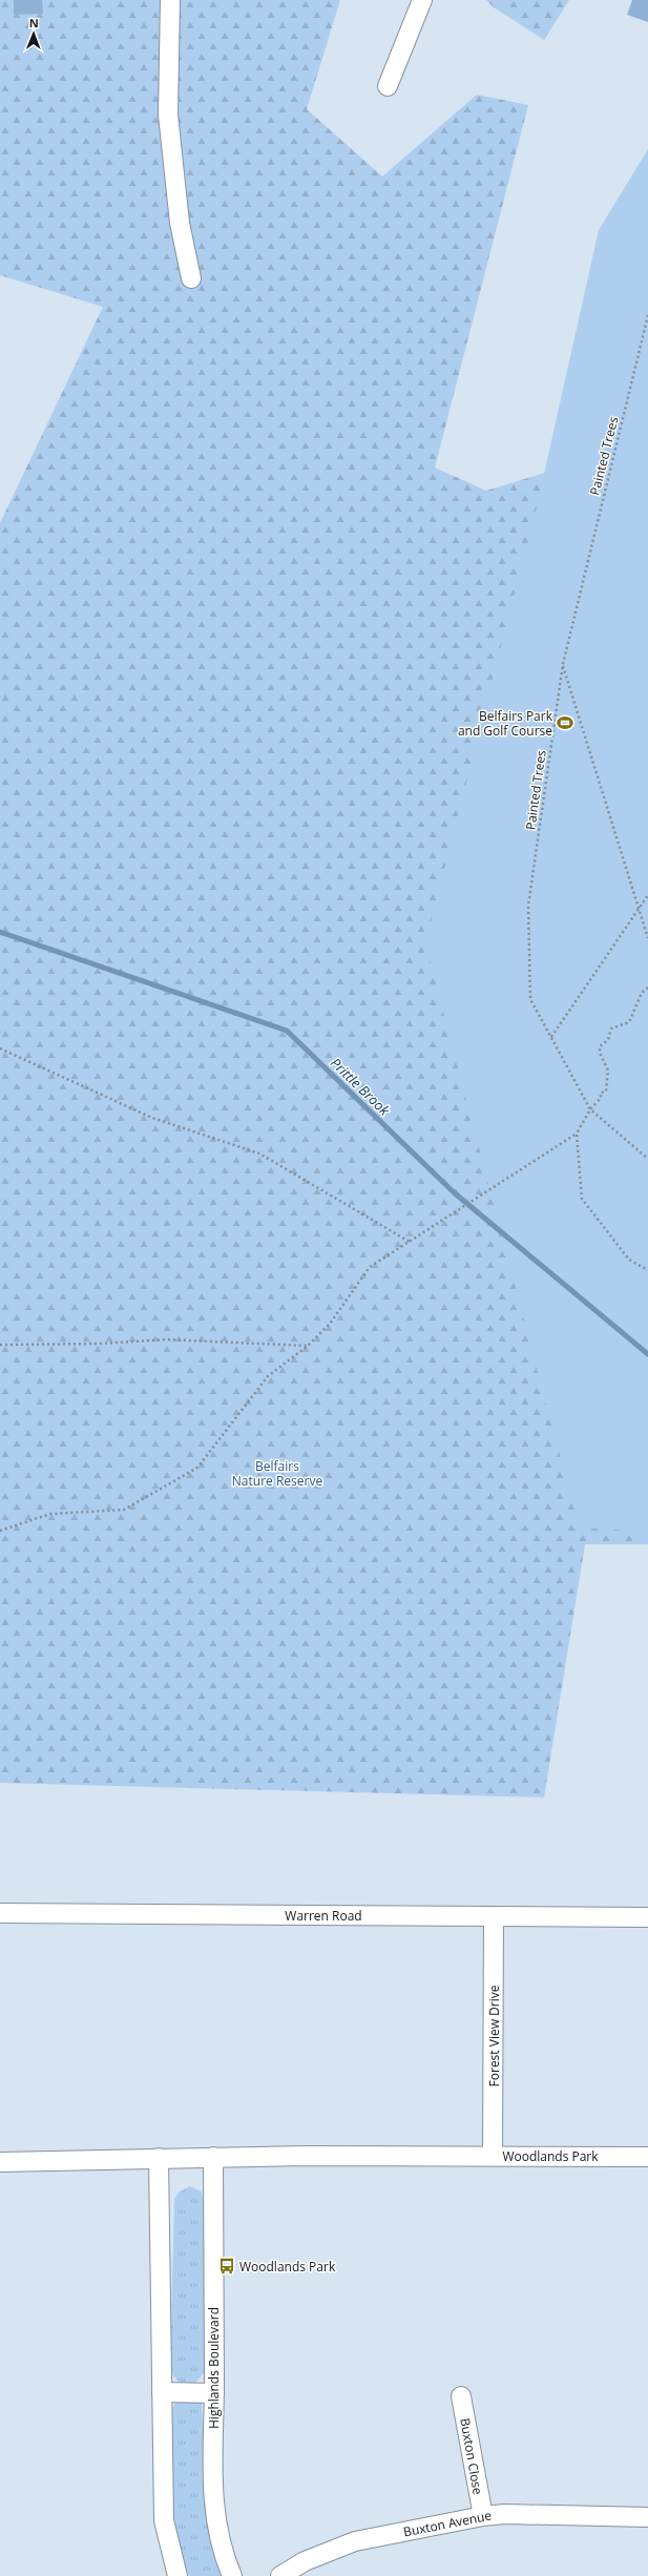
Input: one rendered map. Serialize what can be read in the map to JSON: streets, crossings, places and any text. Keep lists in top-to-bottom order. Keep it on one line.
{"streets":{"street":["Warren Road","Forest View Drive","Woodlands Park","Highlands Boulevard","Buxton Close","Buxton Avenue"],"path":["Painted Trees"]},"crossings":[["Warren Road","Forest View Drive"],["Forest View Drive","Woodlands Park"],["Woodlands Park","Highlands Boulevard"],["Buxton Close","Buxton Avenue"]],"water":["Prittle Brook"],"parks":["Belfairs Nature Reserve"],"places":{"sports":["Belfairs Park and Golf Course"],"bus stop":["Woodlands Park"]},"north":"top"}
